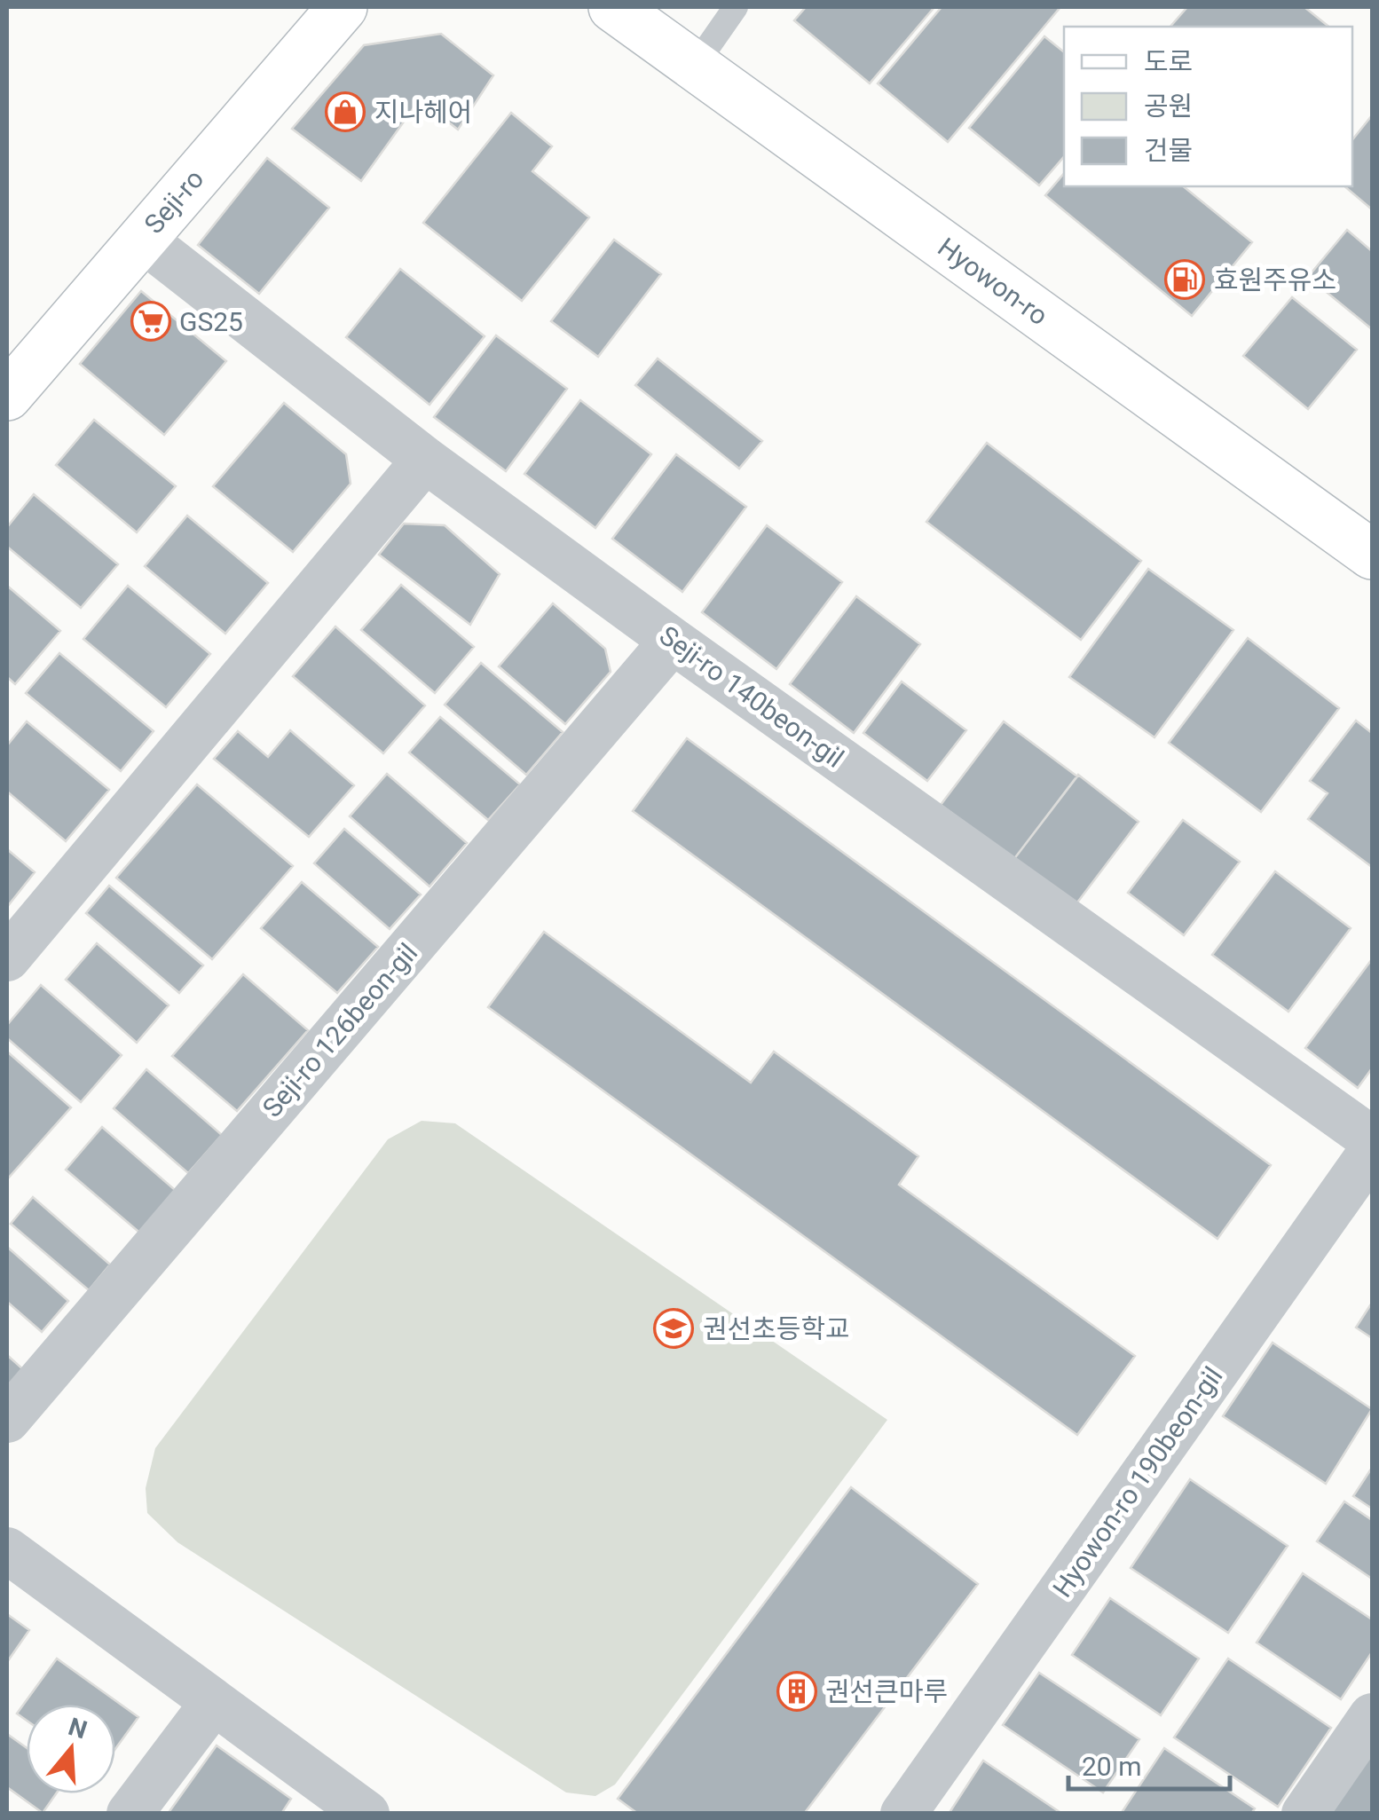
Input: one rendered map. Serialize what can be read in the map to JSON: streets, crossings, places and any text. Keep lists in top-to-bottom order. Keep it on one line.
{"streets":{"street":["Seji-ro","Hyowon-ro","Seji-ro 140beon-gil","Seji-ro 126beon-gil","Hyowon-ro 190beon-gil"]},"crossings":[["Seji-ro","Seji-ro 140beon-gil"],["Seji-ro 140beon-gil","Seji-ro 126beon-gil"]],"places":{"shop":["지나헤어"],"fuel station":["효원주유소"],"supermarket":["GS25"],"school or university":["권선초등학교"],"building":["권선큰마루"]},"legend":["도로","공원","건물"],"scale_bar":"20 m","north":"top"}
